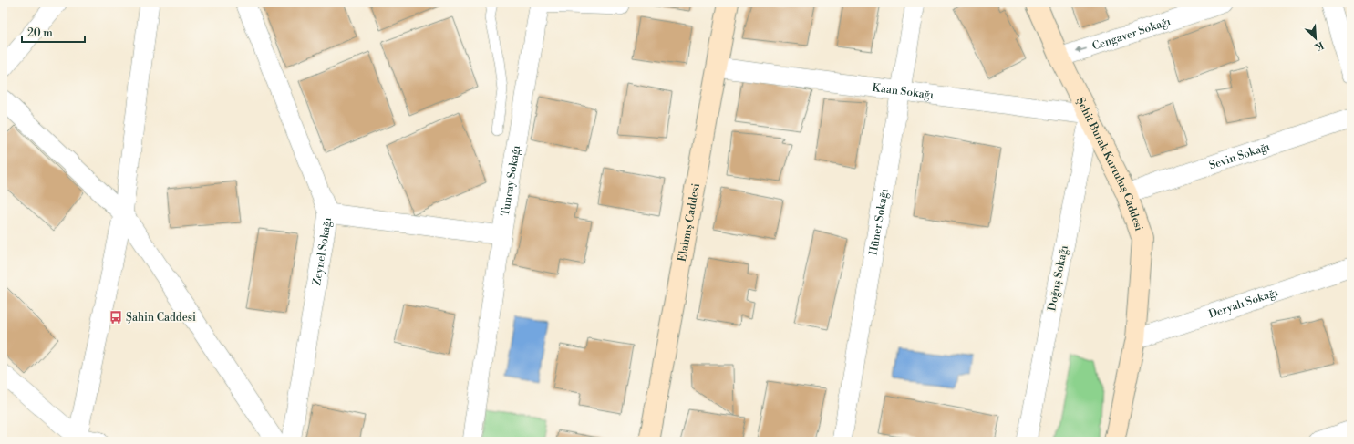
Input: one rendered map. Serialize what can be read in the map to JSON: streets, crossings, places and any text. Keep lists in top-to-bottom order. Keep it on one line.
{"streets":{"street":["Cengaver Sokağı","Kaan Sokağı","Sevin Sokağı","Şehit Burak Kurtuluş Caddesi","Tuncay Sokağı","Elalmış Caddesi","Hüner Sokağı","Zeynel Sokağı","Doğuş Sokağı","Deryalı Sokağı"]},"crossings":[["Cengaver Sokağı","Şehit Burak Kurtuluş Caddesi"],["Kaan Sokağı","Şehit Burak Kurtuluş Caddesi"],["Kaan Sokağı","Elalmış Caddesi"],["Kaan Sokağı","Hüner Sokağı"],["Kaan Sokağı","Doğuş Sokağı"],["Sevin Sokağı","Şehit Burak Kurtuluş Caddesi"],["Şehit Burak Kurtuluş Caddesi","Doğuş Sokağı"],["Şehit Burak Kurtuluş Caddesi","Deryalı Sokağı"],["Tuncay Sokağı","Zeynel Sokağı"]],"one_way":["Cengaver Sokağı"],"places":{"bus stop":["Şahin Caddesi"]},"scale_bar":"20 m","north":"bottom right"}
